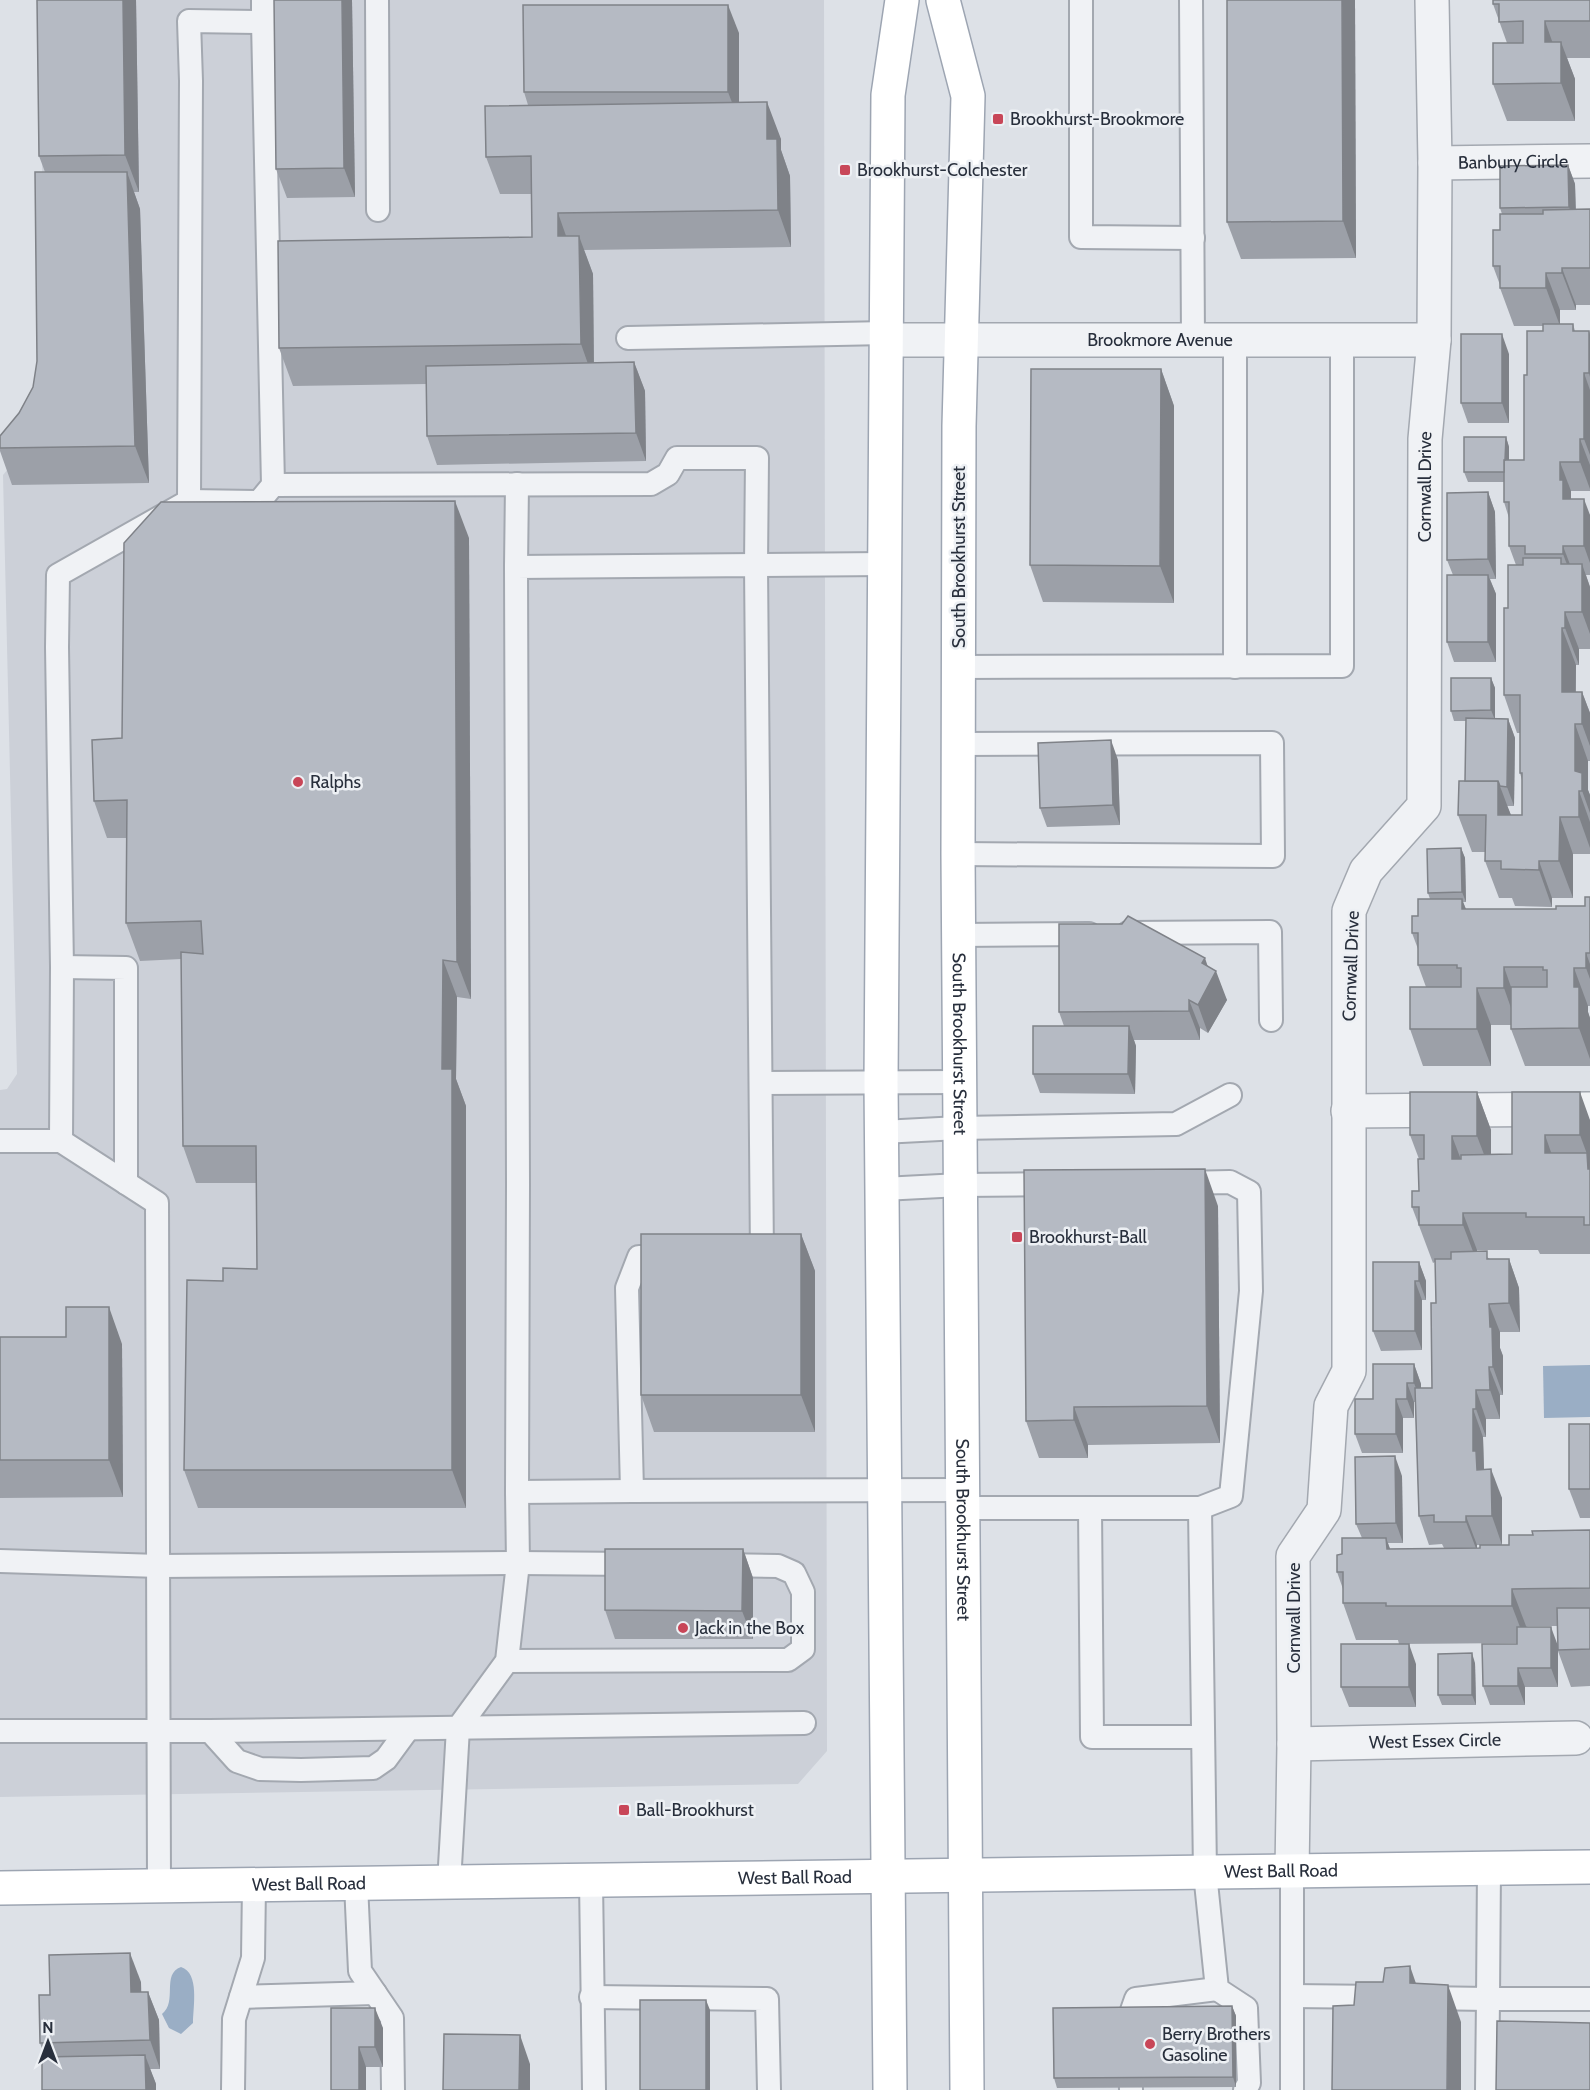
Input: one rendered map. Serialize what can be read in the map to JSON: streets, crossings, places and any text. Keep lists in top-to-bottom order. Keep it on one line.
{"streets":{"main road":["South Brookhurst Street","West Ball Road"],"street":["Banbury Circle","Brookmore Avenue","Cornwall Drive","West Essex Circle"]},"crossings":[["Banbury Circle","Cornwall Drive"],["Brookmore Avenue","Cornwall Drive"],["Brookmore Avenue","South Brookhurst Street"],["Cornwall Drive","West Essex Circle"],["Cornwall Drive","West Ball Road"],["South Brookhurst Street","West Ball Road"]],"places":{"transit":["Brookhurst-Brookmore","Brookhurst-Colchester","Brookhurst-Ball","Ball-Brookhurst"],"other":["Ralphs","Jack in the Box","Berry Brothers Gasoline"]},"north":"top"}
